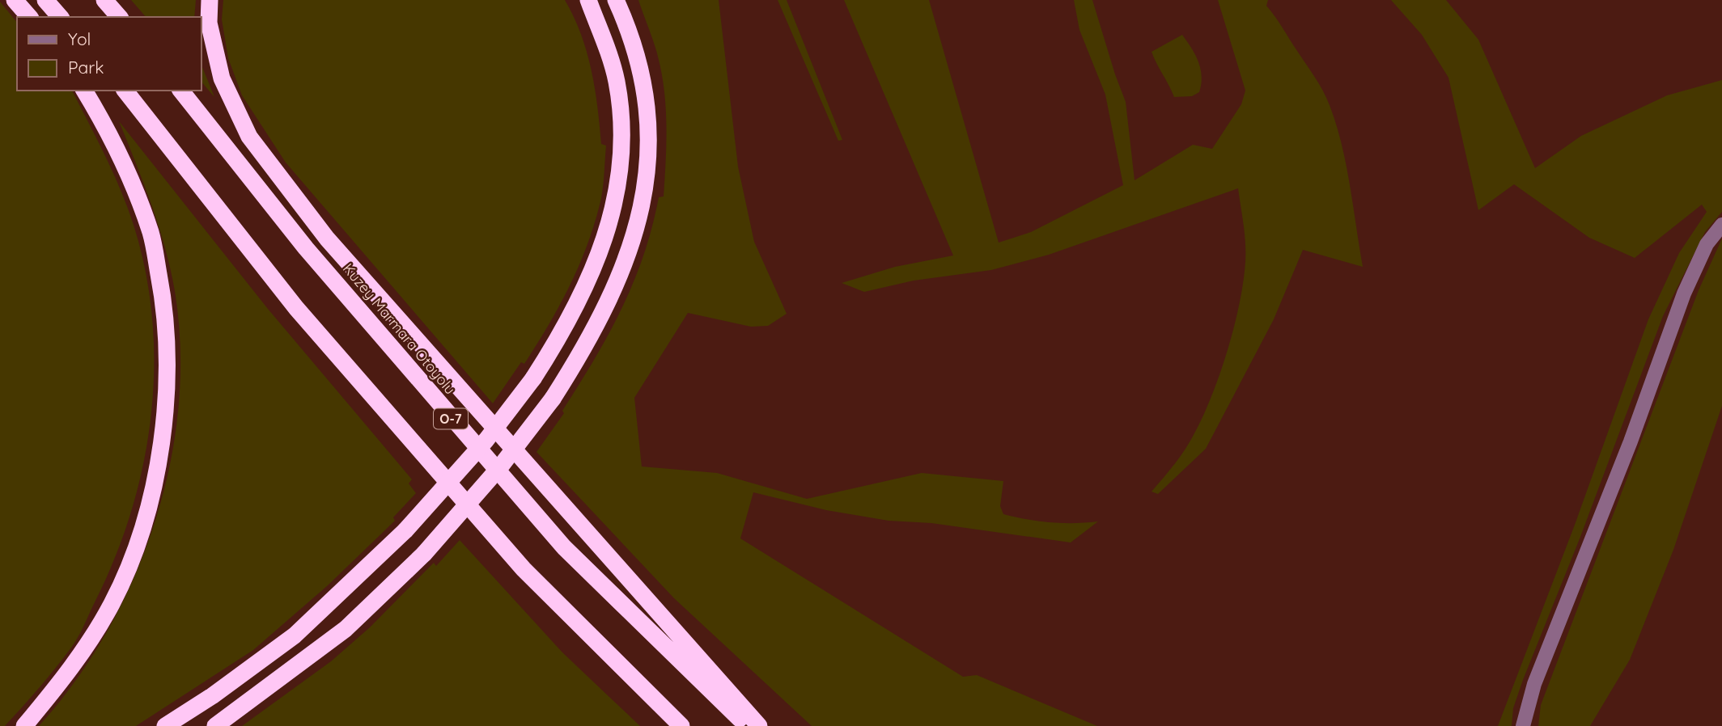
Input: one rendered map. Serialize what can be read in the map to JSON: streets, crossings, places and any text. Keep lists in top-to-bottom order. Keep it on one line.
{"streets":{"highway":["Kuzey Marmara Otoyolu","O-7"]},"legend":["Yol","Park"]}
